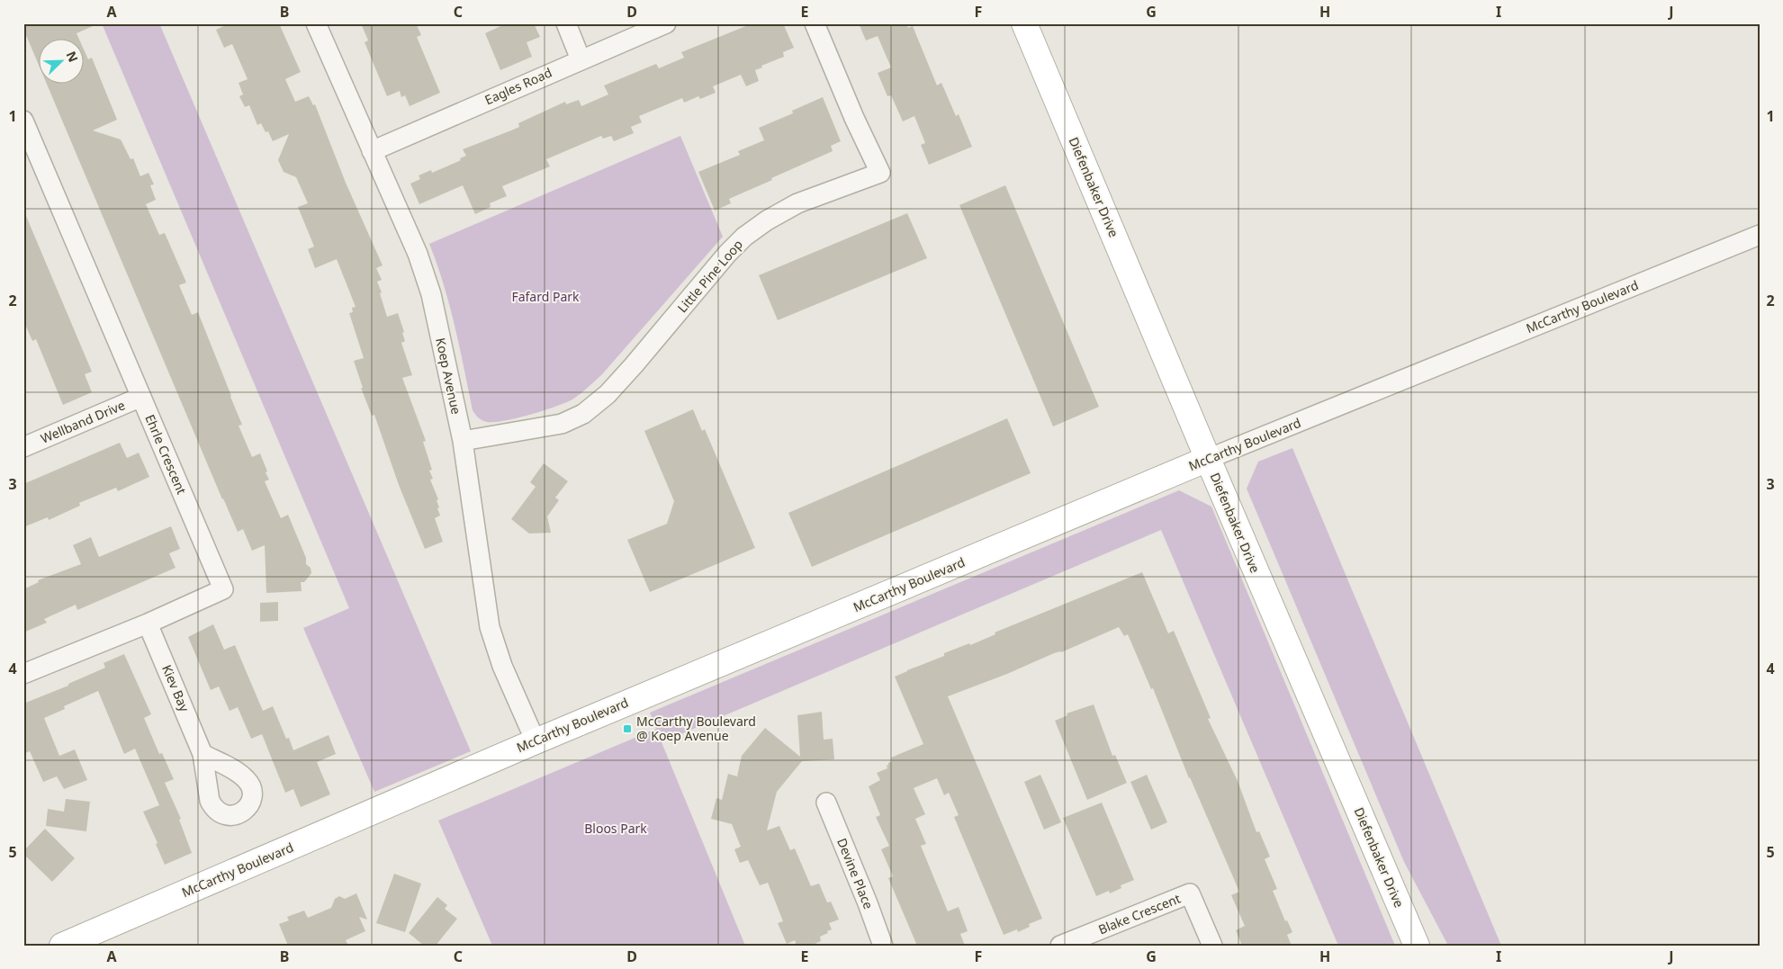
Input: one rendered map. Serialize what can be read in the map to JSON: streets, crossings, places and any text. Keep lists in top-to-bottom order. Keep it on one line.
{"streets":{"main road":["Diefenbaker Drive","McCarthy Boulevard"],"street":["Eagles Road","Little Pine Loop","Koep Avenue","Wellband Drive","Ehrle Crescent","Kiev Bay","Devine Place","Blake Crescent"]},"crossings":[["Eagles Road","Koep Avenue"],["Diefenbaker Drive","McCarthy Boulevard"],["Little Pine Loop","Koep Avenue"],["McCarthy Boulevard","Koep Avenue"],["Wellband Drive","Ehrle Crescent"],["Ehrle Crescent","Kiev Bay"]],"parks":["Fafard Park","Bloos Park"],"places":{"transit":["McCarthy Boulevard @ Koep Avenue"]},"north":"top right","grid":{"columns":["A","B","C","D","E","F","G","H","I","J"],"rows":["1","2","3","4","5"]}}
